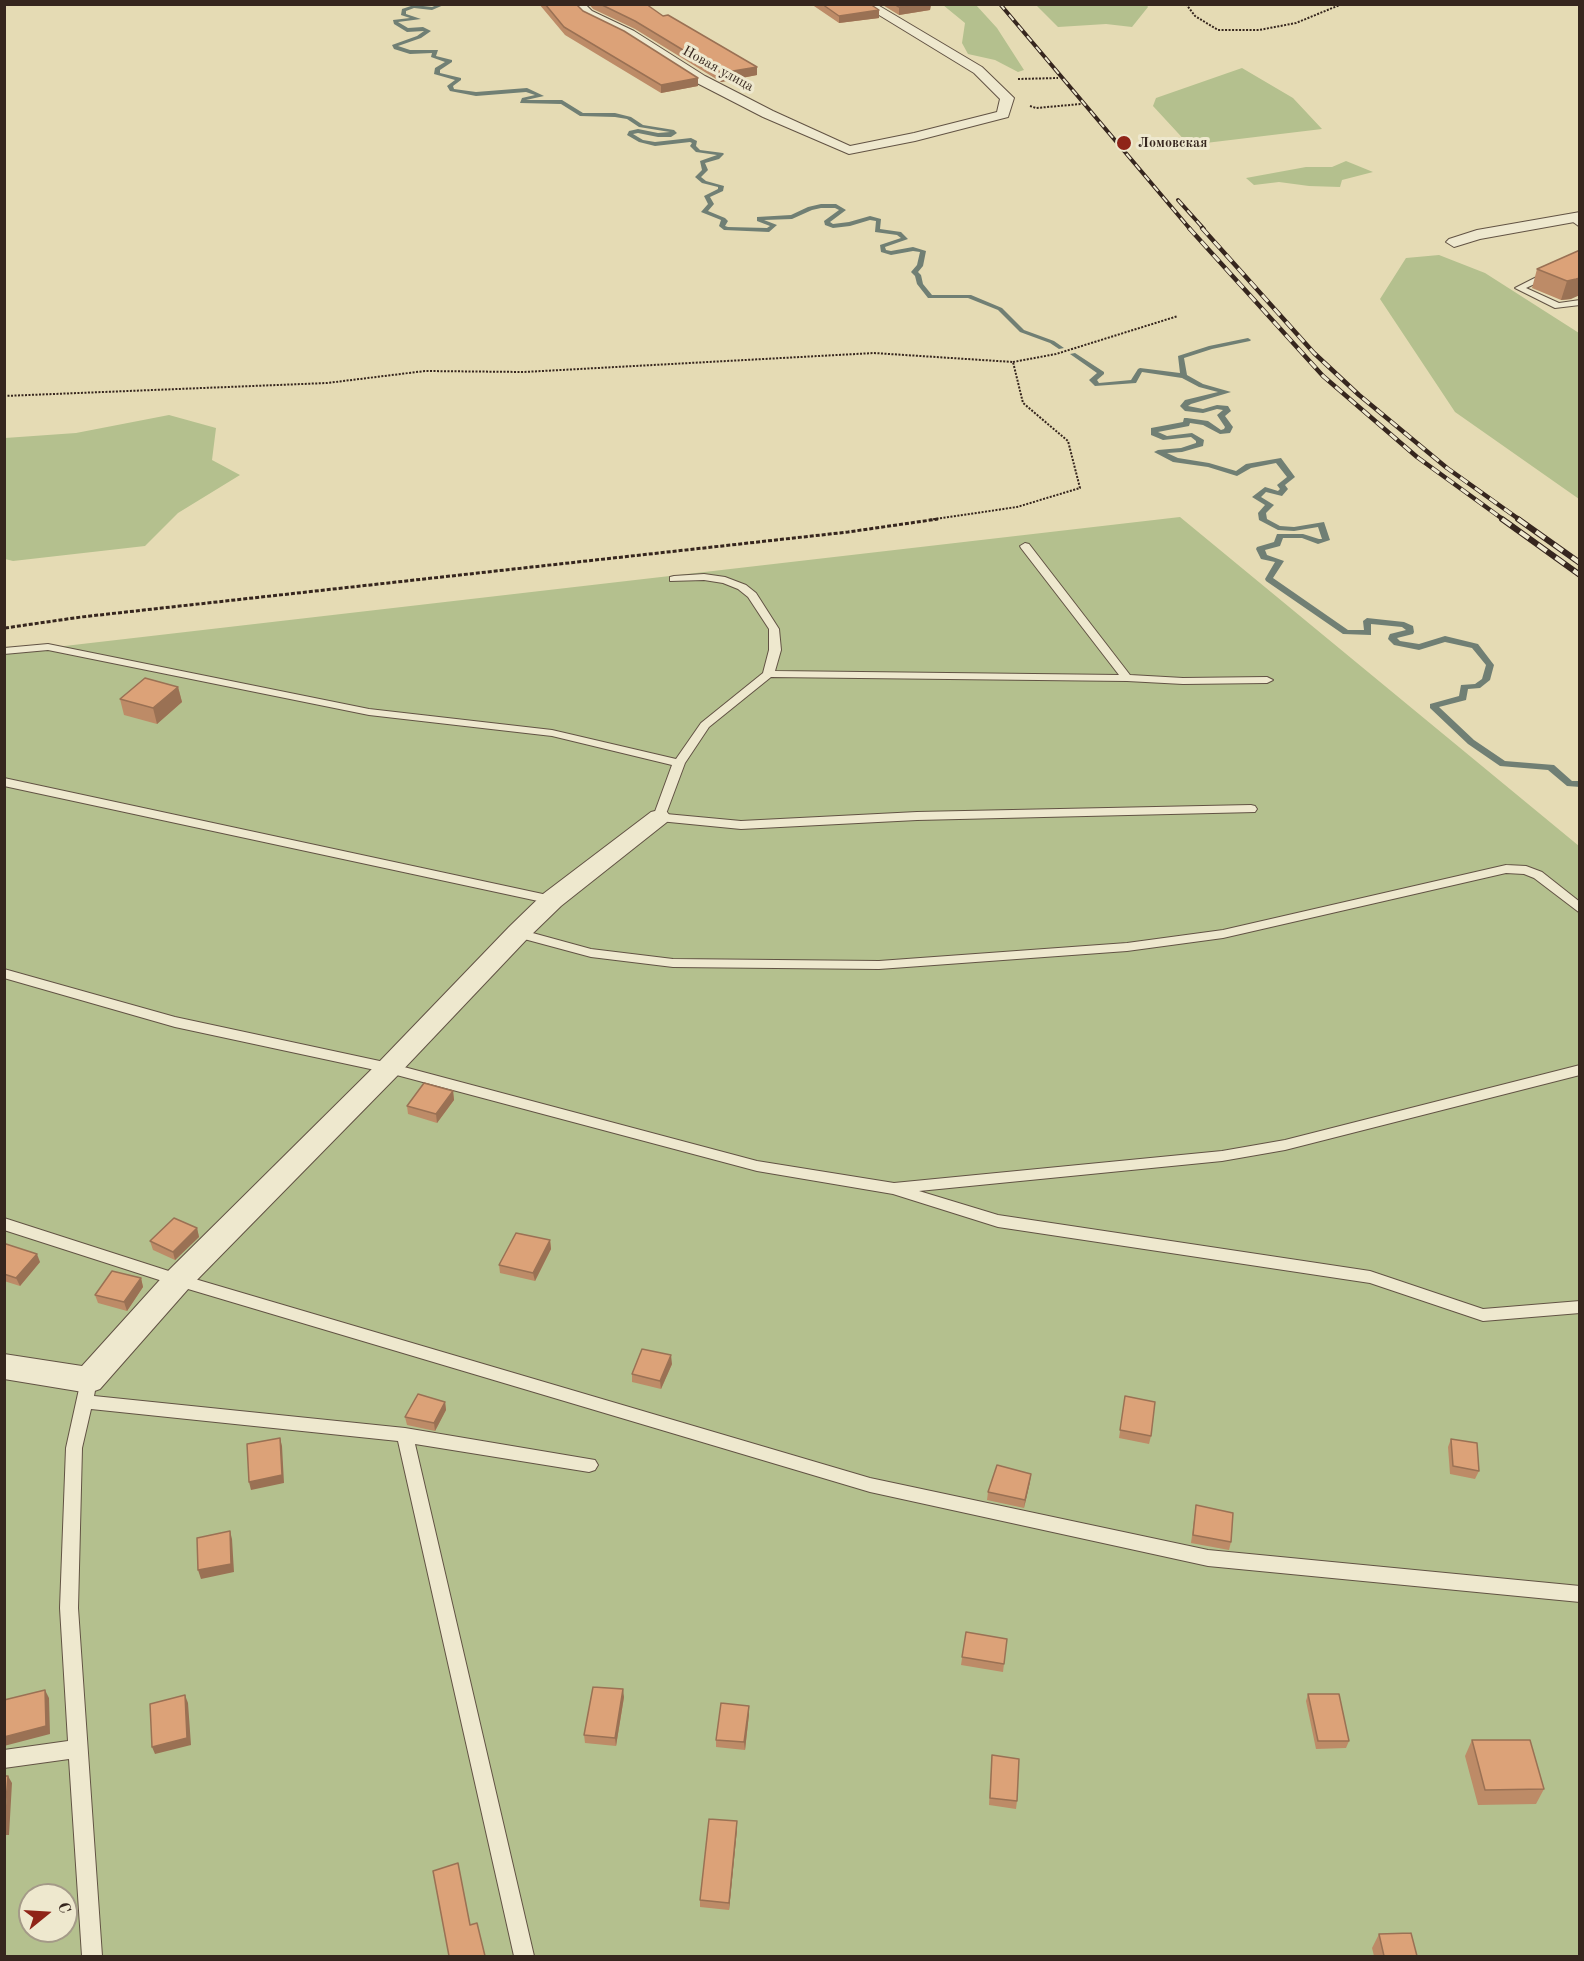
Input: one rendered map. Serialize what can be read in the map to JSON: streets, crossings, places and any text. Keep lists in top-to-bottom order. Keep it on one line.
{"streets":{"street":["Новая улица"]},"places":["Ломовская"],"north":"right"}
